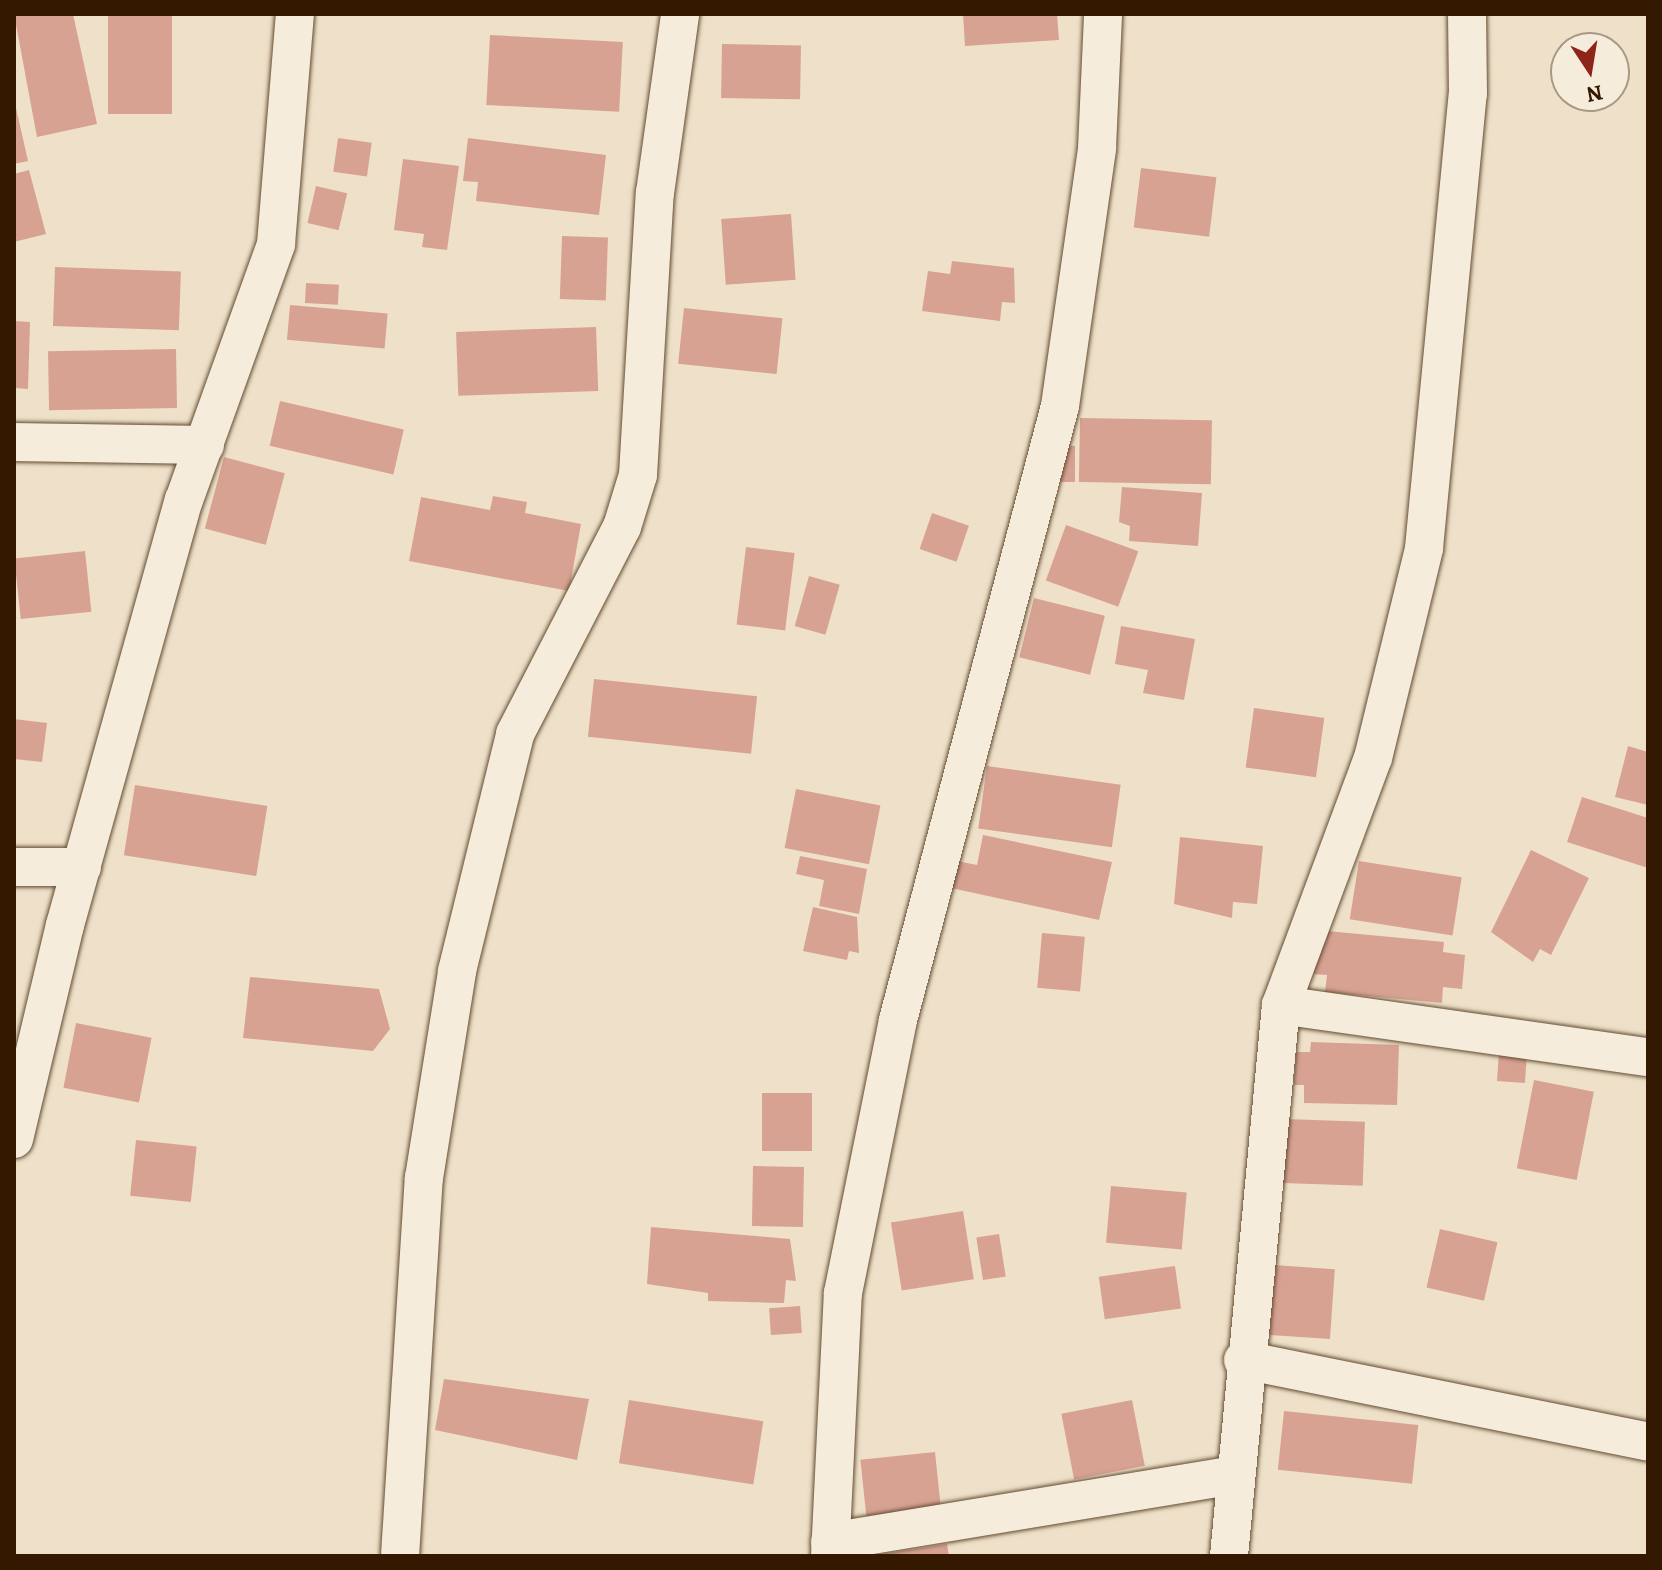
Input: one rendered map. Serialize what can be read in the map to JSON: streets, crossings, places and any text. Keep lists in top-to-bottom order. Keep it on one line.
{"north":"bottom"}
